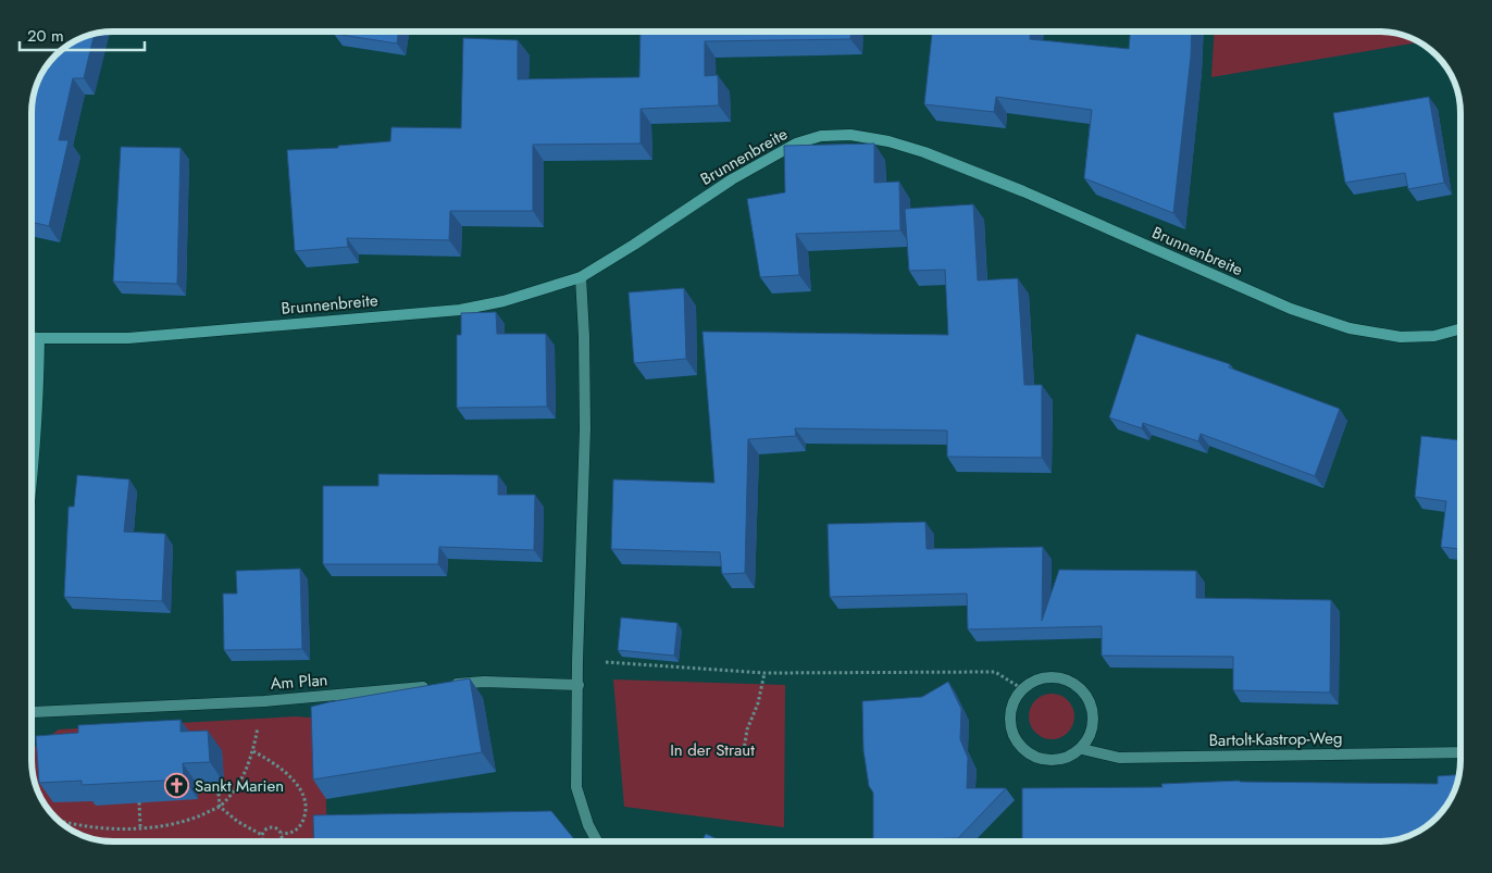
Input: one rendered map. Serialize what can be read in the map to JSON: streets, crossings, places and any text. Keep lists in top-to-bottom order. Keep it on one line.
{"streets":{"street":["Brunnenbreite","Am Plan","Bartolt-Kastrop-Weg"]},"parks":["In der Straut"],"places":{"church":["Sankt Marien"]},"scale_bar":"20 m"}
